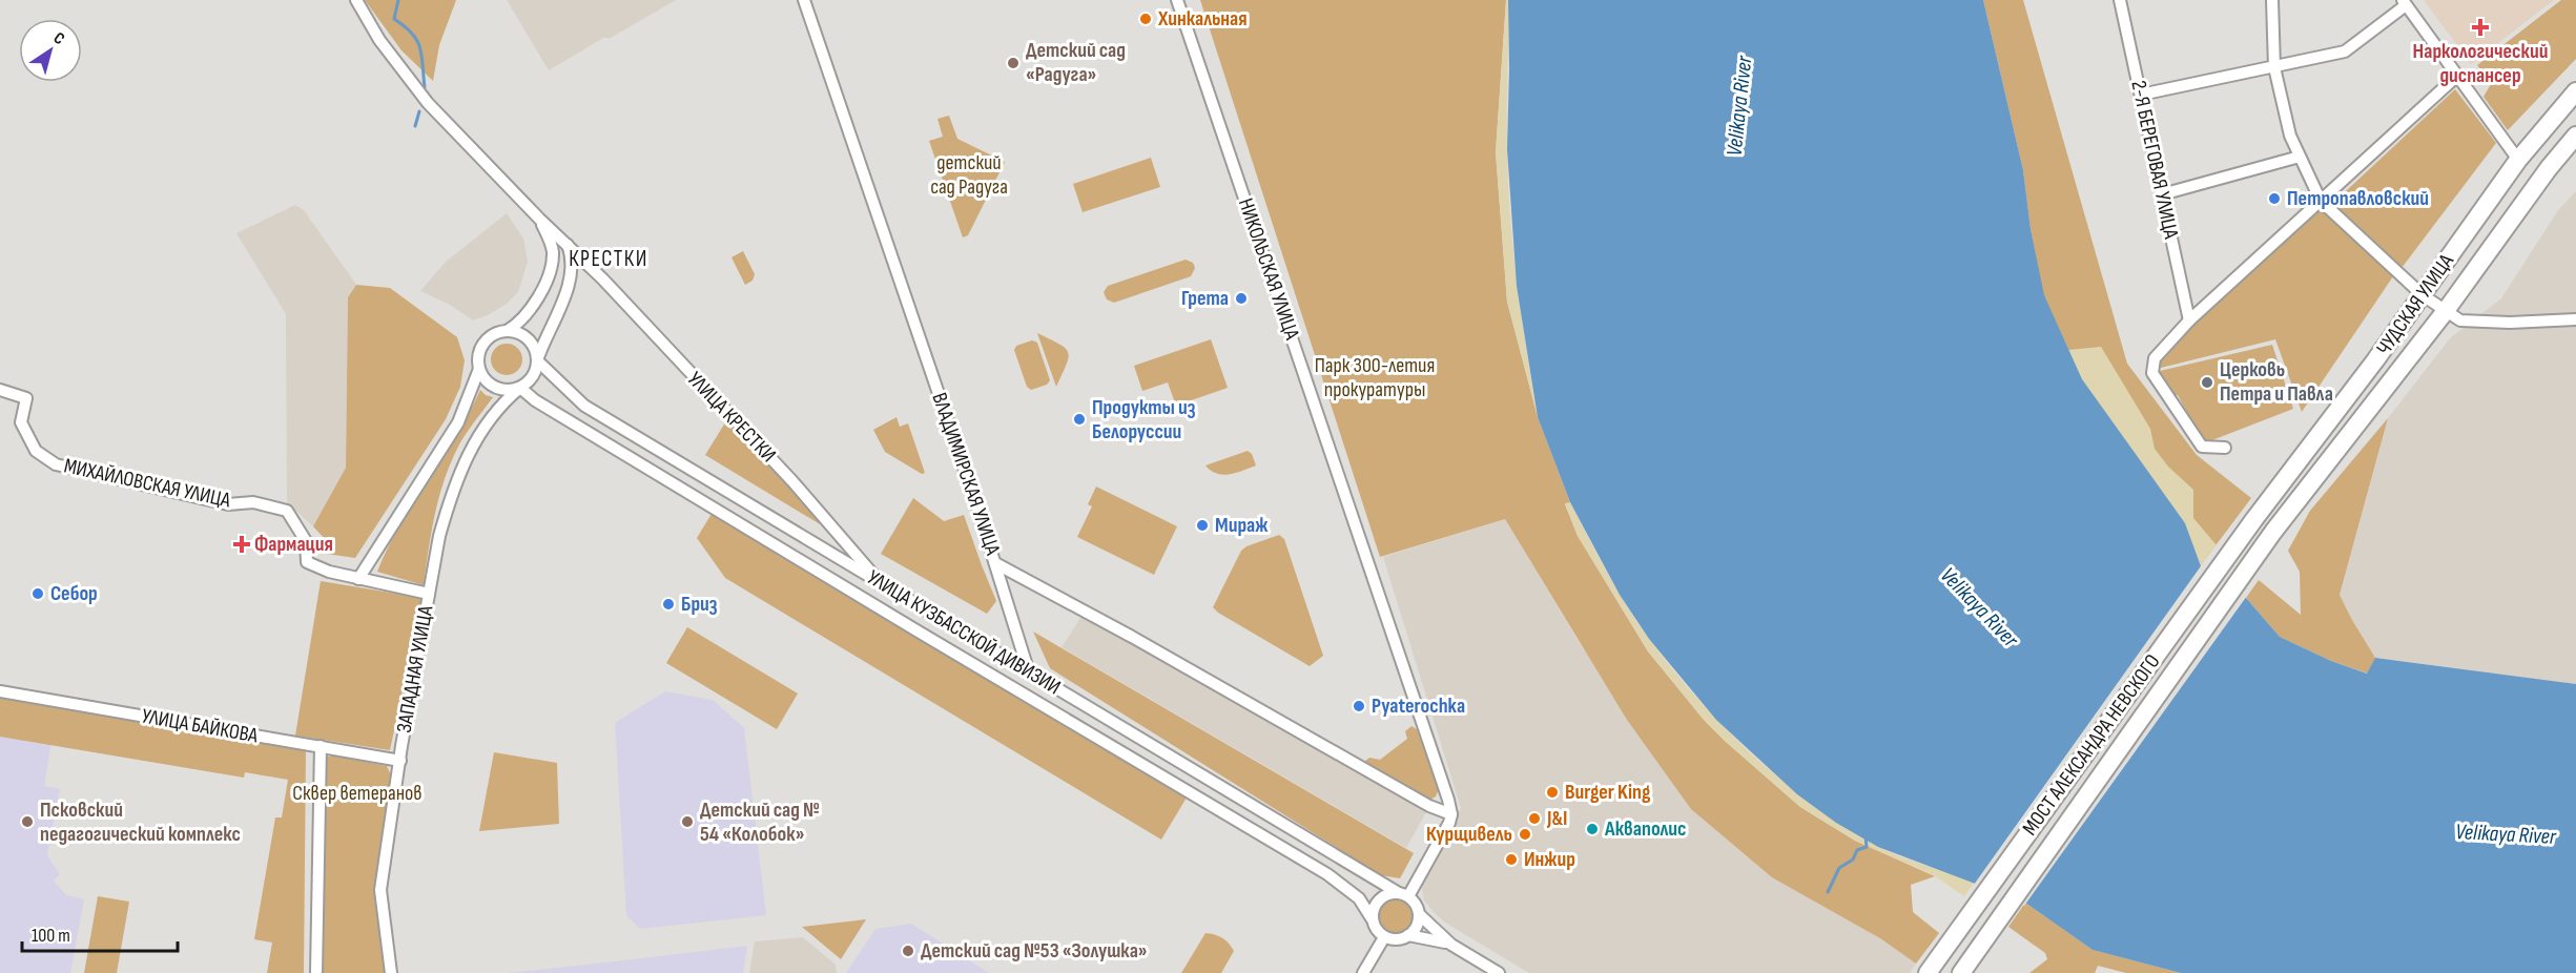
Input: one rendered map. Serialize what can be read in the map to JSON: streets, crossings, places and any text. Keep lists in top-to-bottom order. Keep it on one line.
{"streets":{"highway":["ЧУДСКАЯ УЛИЦА","МОСТ АЛЕКСАНДРА НЕВСКОГО"],"street":["2-Я БЕРЕГОВАЯ УЛИЦА","НИКОЛЬСКАЯ УЛИЦА","УЛИЦА КРЕСТКИ","ВЛАДИМИРСКАЯ УЛИЦА","МИХАЙЛОВСКАЯ УЛИЦА","УЛИЦА КУЗБАССКОЙ ДИВИЗИИ","ЗАПАДНАЯ УЛИЦА","УЛИЦА БАЙКОВА"]},"crossings":[["НИКОЛЬСКАЯ УЛИЦА","ВЛАДИМИРСКАЯ УЛИЦА"],["ЧУДСКАЯ УЛИЦА","МОСТ АЛЕКСАНДРА НЕВСКОГО"],["УЛИЦА КРЕСТКИ","УЛИЦА КУЗБАССКОЙ ДИВИЗИИ"],["УЛИЦА КУЗБАССКОЙ ДИВИЗИИ","ЗАПАДНАЯ УЛИЦА"],["ЗАПАДНАЯ УЛИЦА","УЛИЦА БАЙКОВА"]],"districts":["КРЕСТКИ"],"water":["Velikaya River"],"parks":["детский сад Радуга","Парк 300-летия прокуратуры","Сквер ветеранов"],"places":{"other":["Хинкальная","Детский сад «Радуга»","Петропавловский","Грета","Церковь Петра и Павла","Продукты из Белоруссии","Мираж","Себор","Бриз","Pyaterochka","Burger King","J&I","Псковский педагогический комплекс","Детский сад № 54 «Колобок»","Акваполис","Курщивель","Инжир","Детский сад №53 «Золушка»"],"health":["Наркологический диспансер","Фармация"]},"scale_bar":"100 m","north":"top right"}
